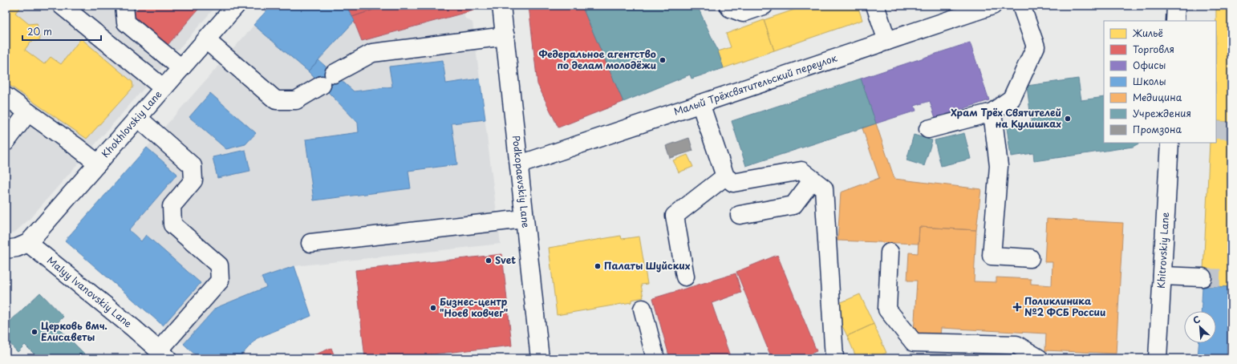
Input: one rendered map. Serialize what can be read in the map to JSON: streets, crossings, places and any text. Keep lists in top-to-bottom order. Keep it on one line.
{"streets":{"street":["Малый Трёхсвятительский переулок","Khokhlovskiy Lane","Podkopaevskiy Lane","Khitrovskiy Lane","Malyy Ivanovskiy Lane"]},"crossings":[["Малый Трёхсвятительский переулок","Podkopaevskiy Lane"],["Khokhlovskiy Lane","Malyy Ivanovskiy Lane"]],"places":{"other":["Федеральное агентство по делам молодёжи","Храм Трёх Святителей на Кулишках","Svet","Палаты Шуйских","Бизнес-центр \"Ноев ковчег\"","Церковь вмч. Елисаветы"],"health":["Поликлиника №2 ФСБ России"]},"legend":["Жильё","Торговля","Офисы","Школы","Медицина","Учреждения","Промзона"],"scale_bar":"20 m","north":"top left"}
